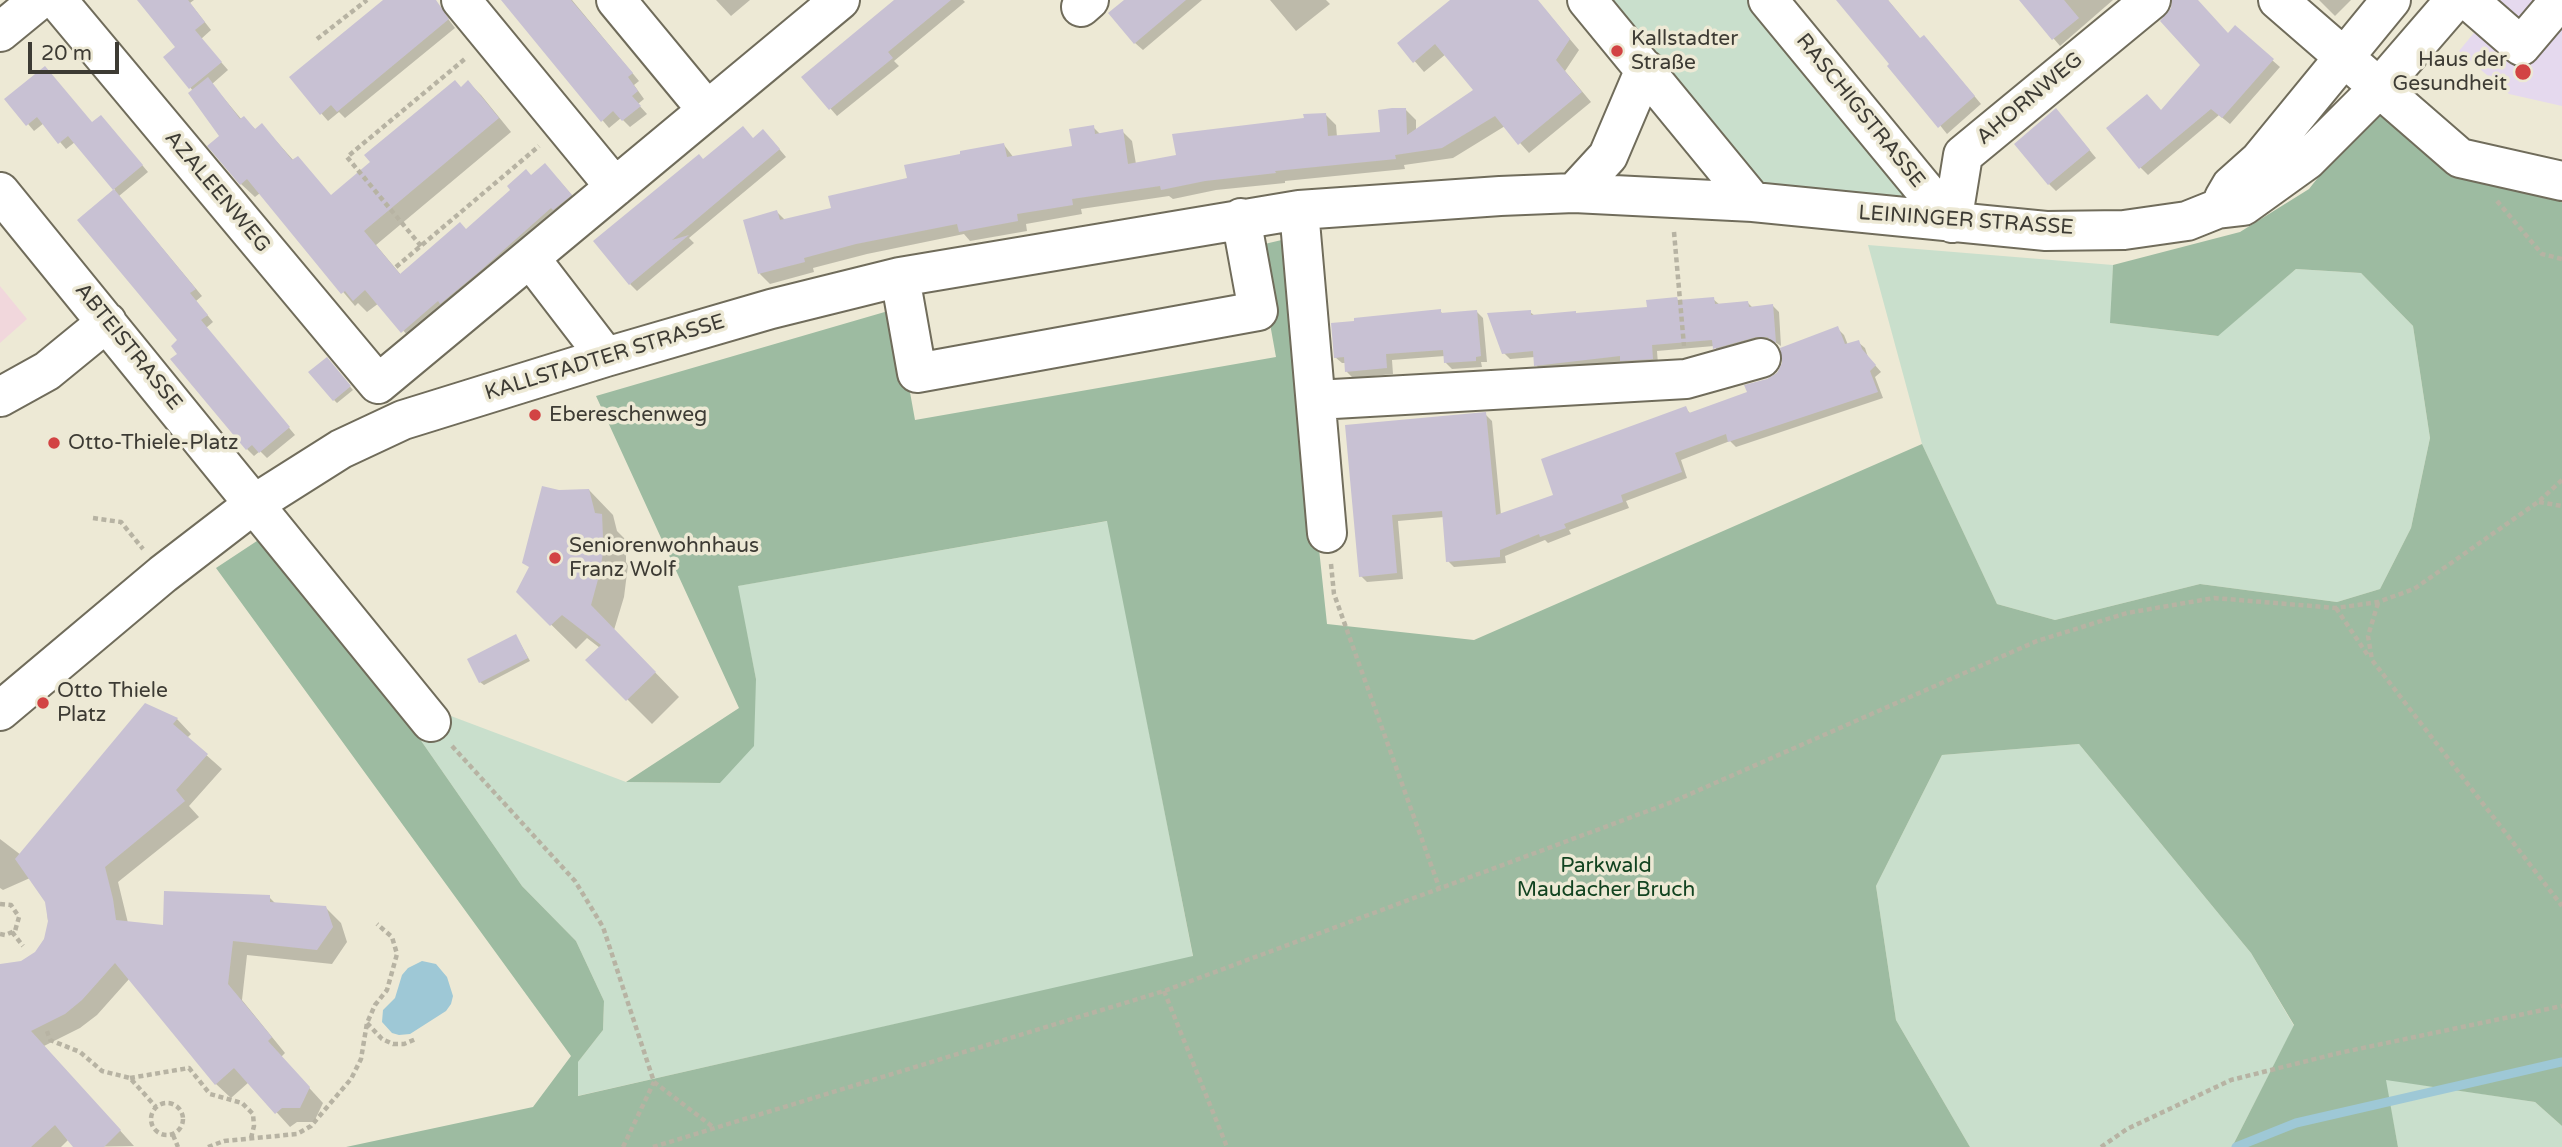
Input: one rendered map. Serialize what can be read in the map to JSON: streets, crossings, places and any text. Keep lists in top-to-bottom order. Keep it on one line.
{"streets":{"street":["AHORNWEG","RASCHIGSTRASSE","AZALEENWEG","LEININGER STRASSE","ABTEISTRASSE","KALLSTADTER STRASSE"]},"crossings":[["AHORNWEG","RASCHIGSTRASSE"],["AHORNWEG","LEININGER STRASSE"],["RASCHIGSTRASSE","LEININGER STRASSE"],["LEININGER STRASSE","KALLSTADTER STRASSE"],["ABTEISTRASSE","KALLSTADTER STRASSE"]],"parks":["Parkwald Maudacher Bruch"],"places":["Kallstadter Straße","Haus der Gesundheit","Ebereschenweg","Otto-Thiele-Platz","Seniorenwohnhaus Franz Wolf","Otto Thiele Platz"],"scale_bar":"20 m"}
